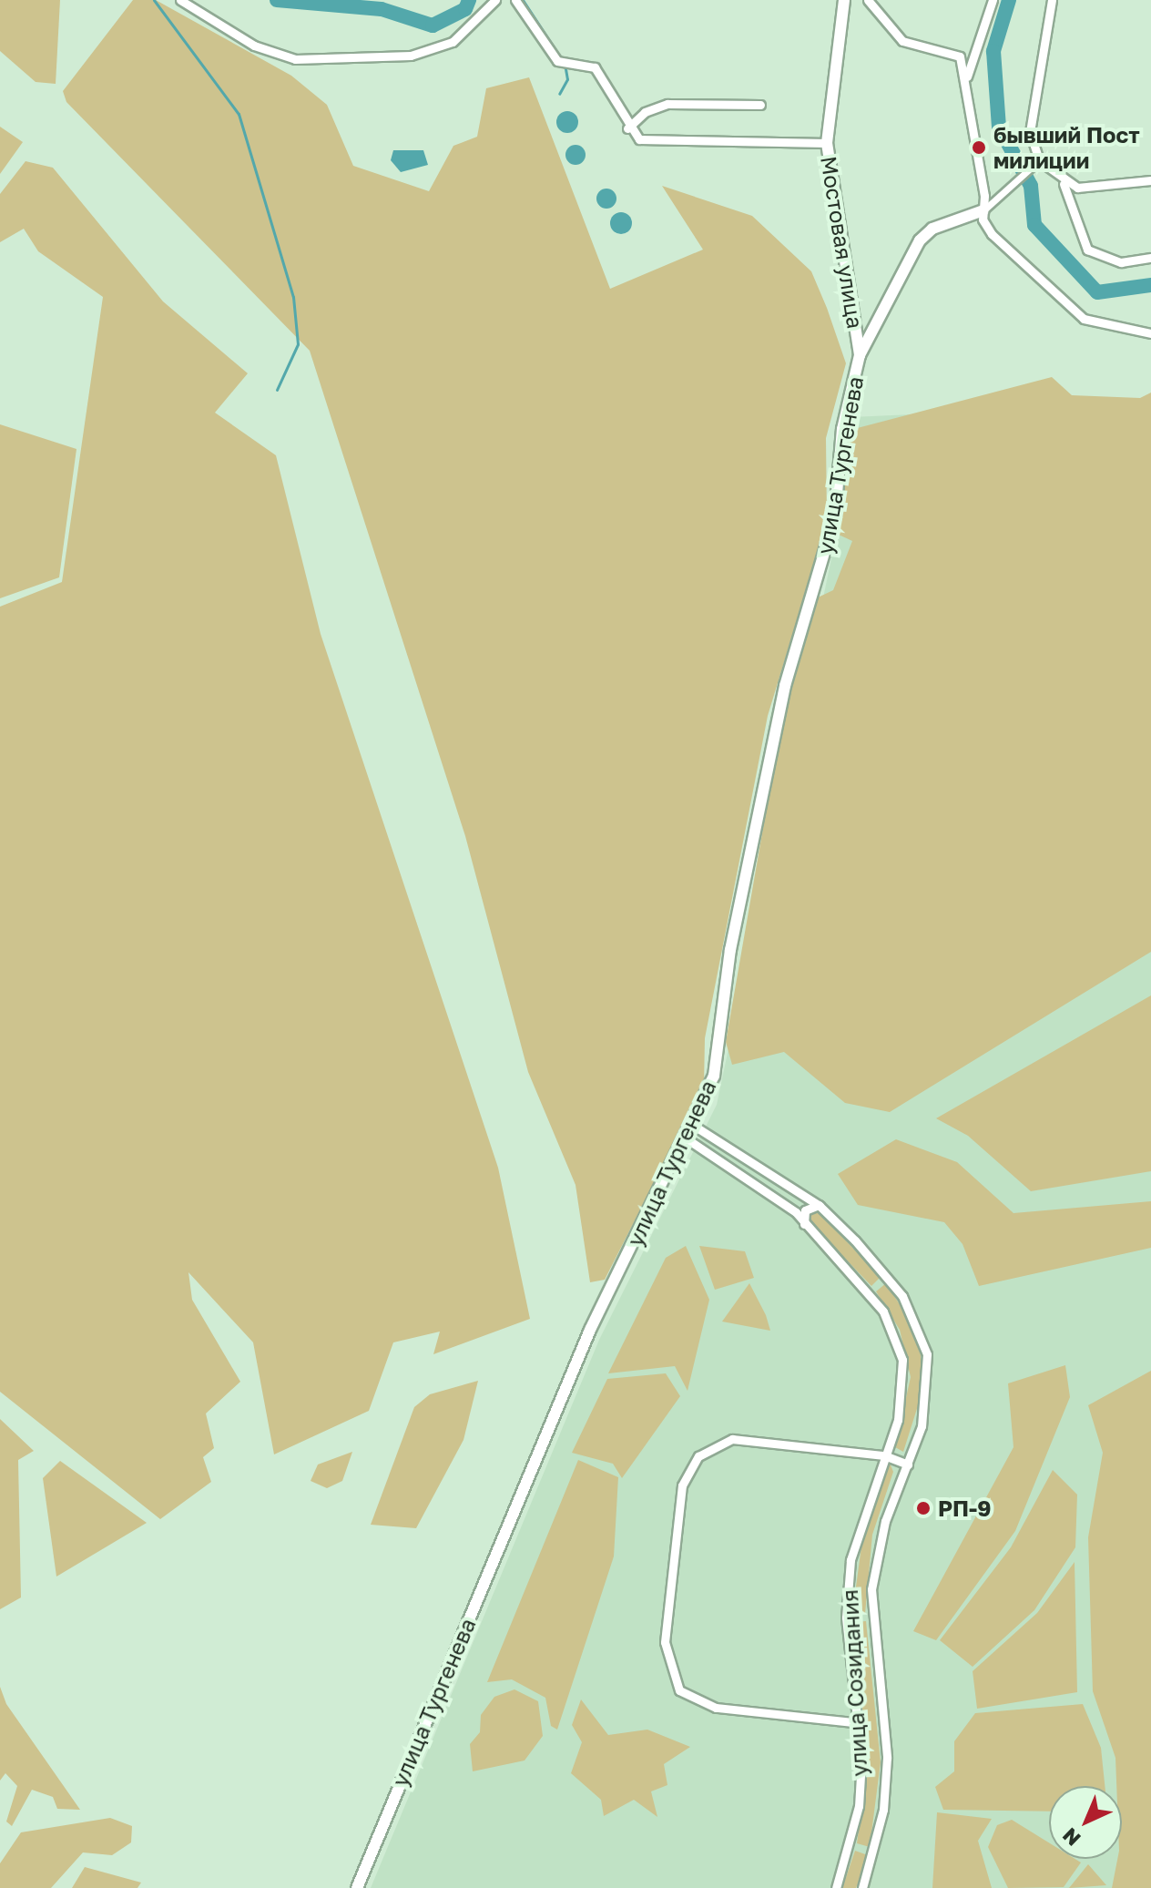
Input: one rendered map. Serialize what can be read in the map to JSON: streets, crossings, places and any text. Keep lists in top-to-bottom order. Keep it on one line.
{"streets":{"street":["Мостовая улица","улица Тургенева","улица Созидания"]},"crossings":[["Мостовая улица","улица Тургенева"],["улица Тургенева","улица Созидания"]],"places":["бывший Пост милиции","РП-9"],"north":"bottom left"}
